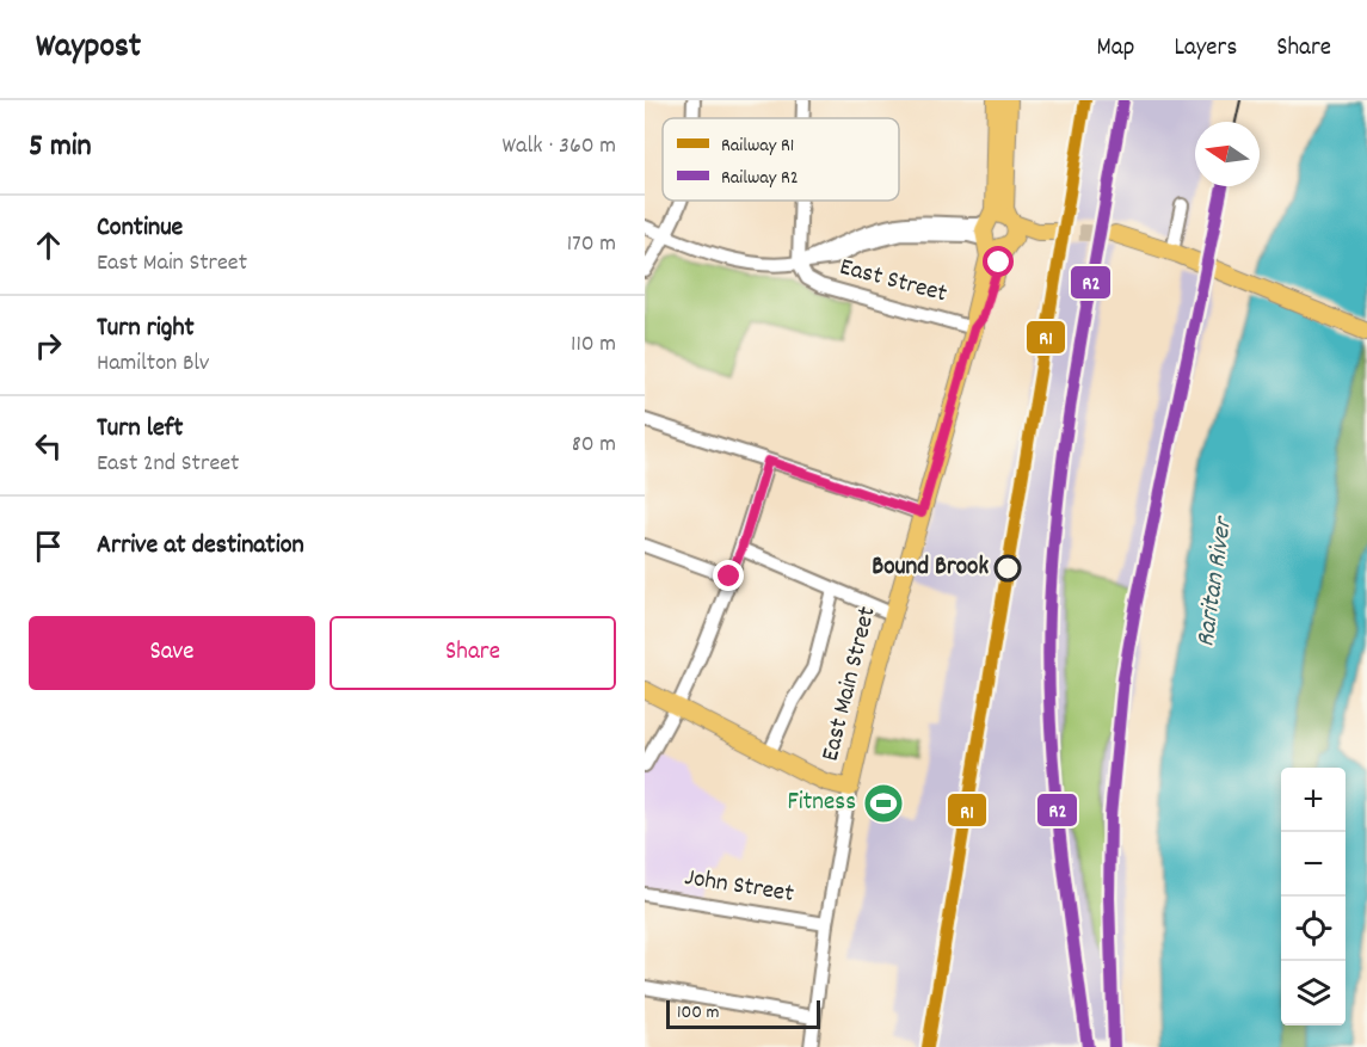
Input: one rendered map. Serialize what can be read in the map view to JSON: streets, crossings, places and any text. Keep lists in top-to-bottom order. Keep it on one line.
{"streets":{"main road":["East Main Street"],"street":["East Street","John Street"]},"crossings":[["East Street","East Main Street"],["East Main Street","John Street"]],"water":["Raritan River"],"places":{"other":["Bound Brook"],"sports":["Fitness"]},"lines":["rail line R1","rail line R2"],"legend":["Railway R1","Railway R2"],"scale_bar":"100 m","north":"left","page":{"header":"Waypost","nav":["Map","Layers","Share"],"heading":["5 min","Walk · 360 m"],"list":[["Continue","East Main Street","170 m"],["Turn right","Hamilton Blv","110 m"],["Turn left","East 2nd Street","80 m"],"Arrive at destination"],"buttons":["Save","Share"],"map_buttons":["+","−"],"scale":"100 m"}}
